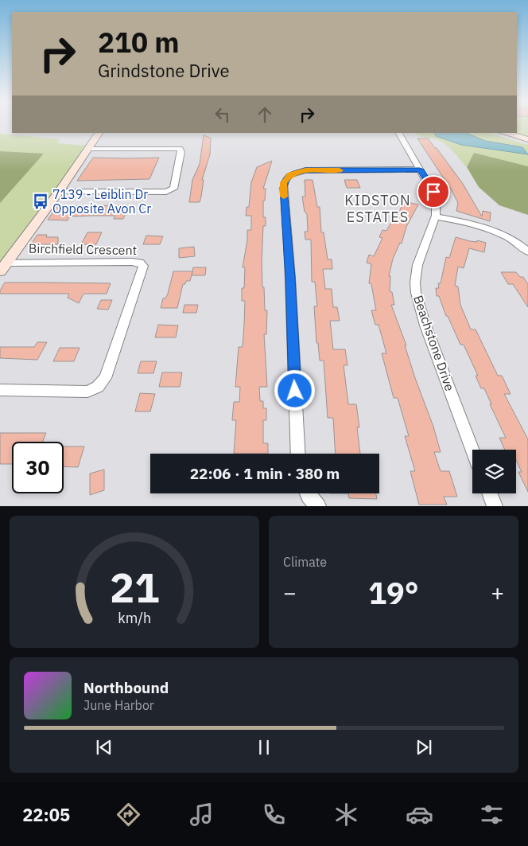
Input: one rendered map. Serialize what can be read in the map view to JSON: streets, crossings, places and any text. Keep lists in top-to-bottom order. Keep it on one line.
{"streets":{"street":["Birchfield Crescent","Beachstone Drive"]},"districts":["KIDSTON ESTATES"],"places":{"bus stop":["7139 - Leiblin Dr Opposite Avon Cr"]},"page":{"turn":["210 m","Grindstone Drive"],"limit":"30","trip":"22:06 · 1 min · 380 m","tile":"Climate","heat":["−","19°","+"],"song":["Northbound","June Harbor"],"tabs":"22:05","gauge":["21","km/h"]}}
